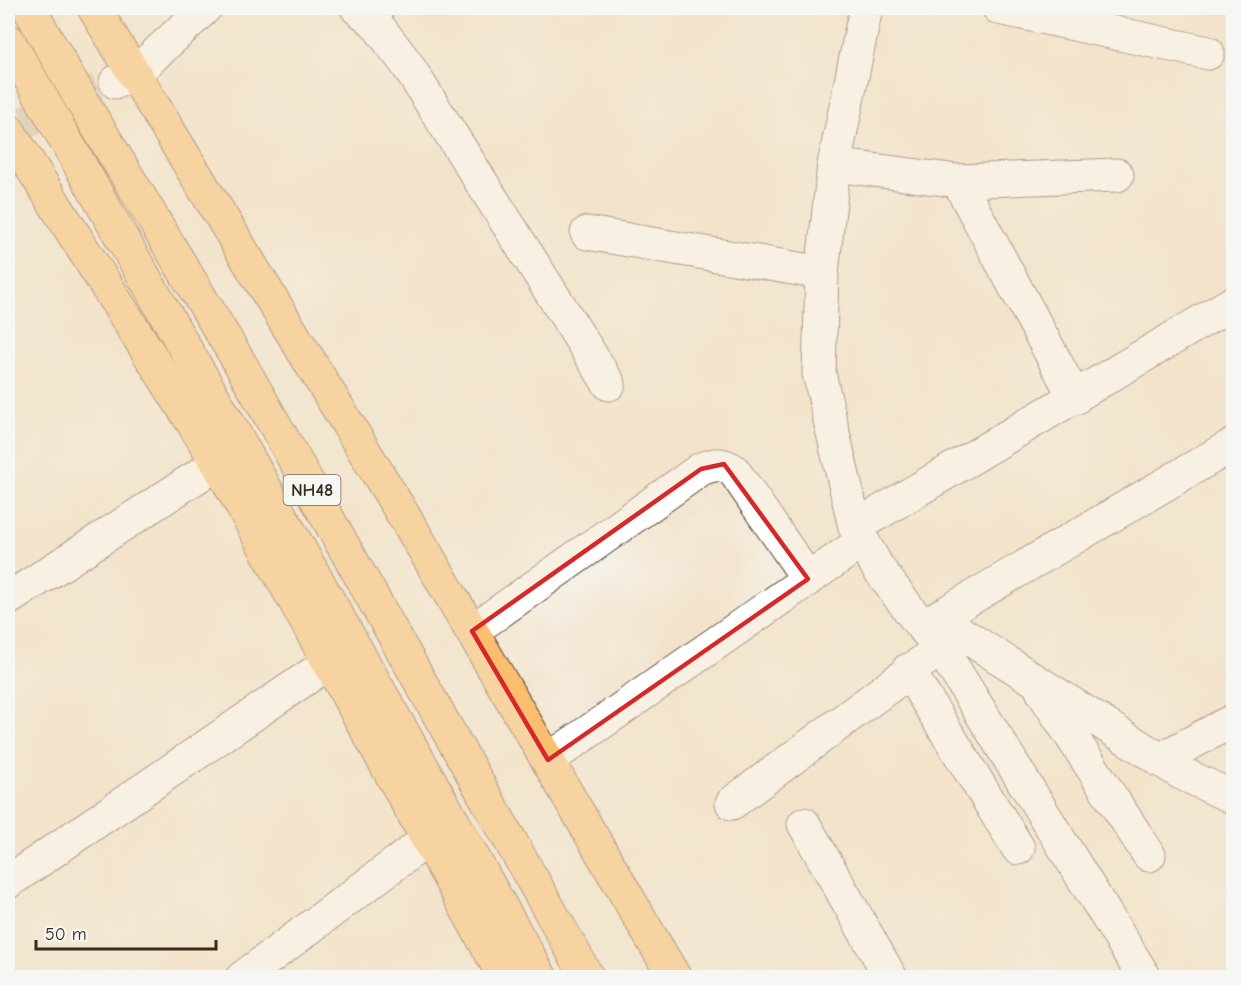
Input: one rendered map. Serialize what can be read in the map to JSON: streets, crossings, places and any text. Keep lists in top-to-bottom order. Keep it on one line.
{"streets":{"highway":["NH48"]},"scale_bar":"50 m"}
